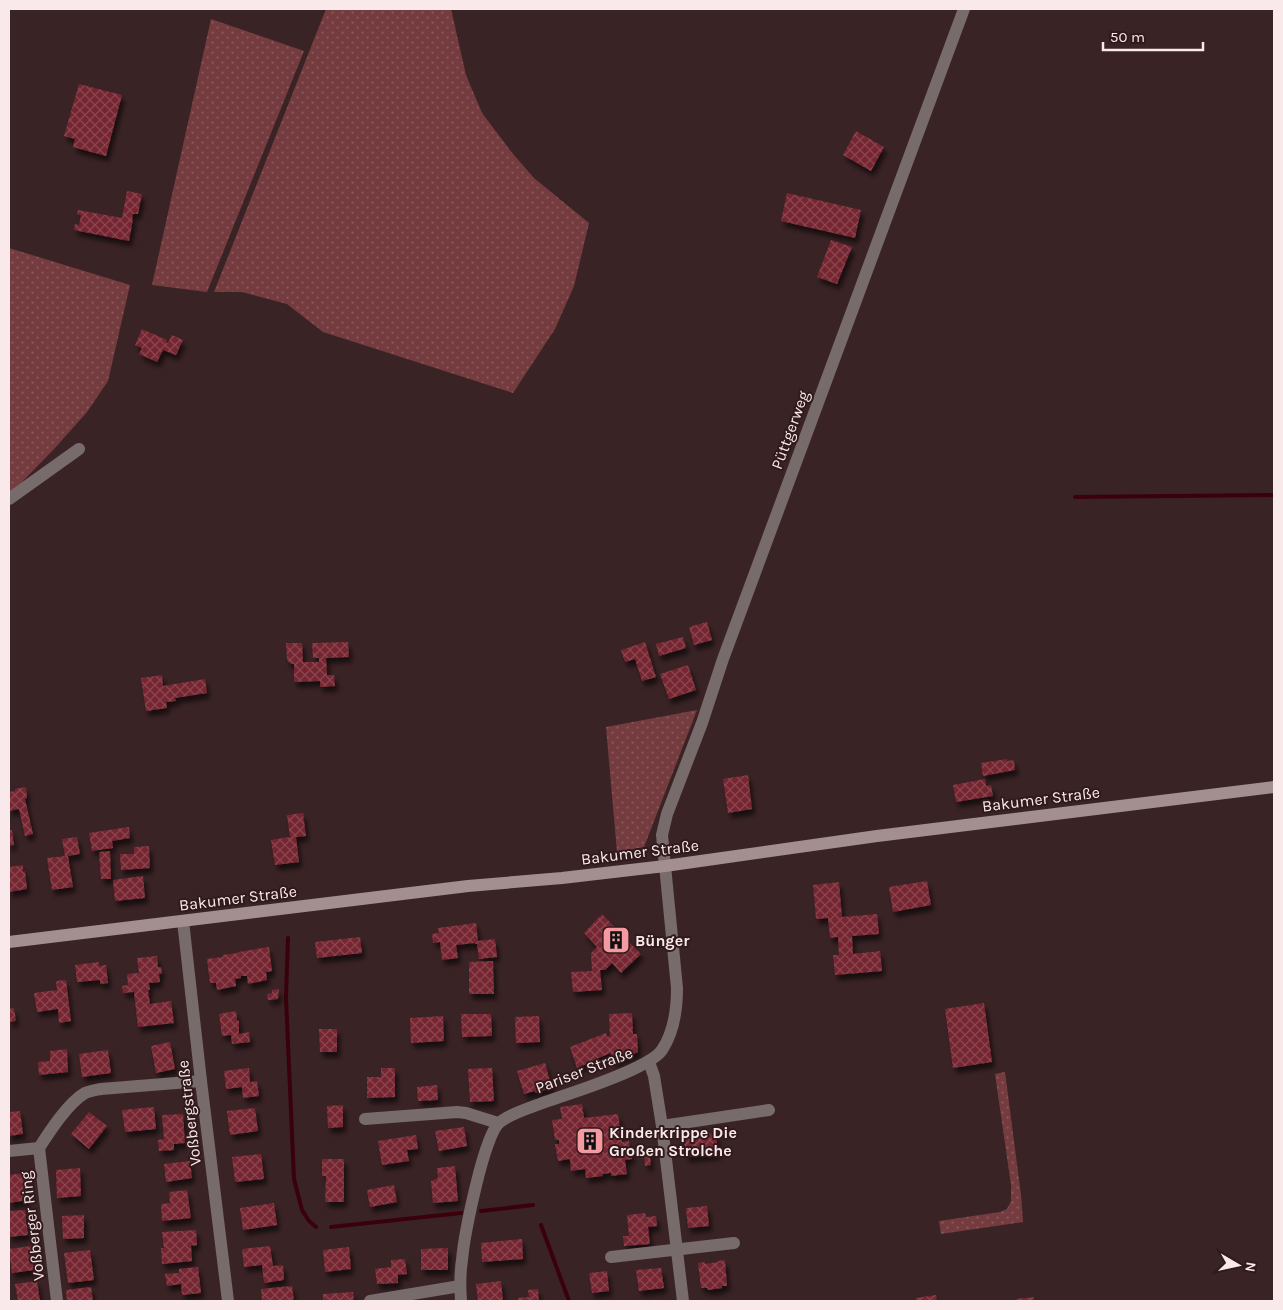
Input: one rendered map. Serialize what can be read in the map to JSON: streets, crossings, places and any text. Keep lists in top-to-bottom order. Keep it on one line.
{"streets":{"main road":["Bakumer Straße"],"street":["Püttgerweg","Pariser Straße","Voßbergstraße","Voßberger Ring"]},"crossings":[["Püttgerweg","Bakumer Straße"],["Püttgerweg","Pariser Straße"],["Bakumer Straße","Pariser Straße"],["Bakumer Straße","Voßbergstraße"],["Voßbergstraße","Voßberger Ring"]],"places":{"building":["Bünger","Kinderkrippe Die Großen Strolche"]},"scale_bar":"50 m","north":"right"}
